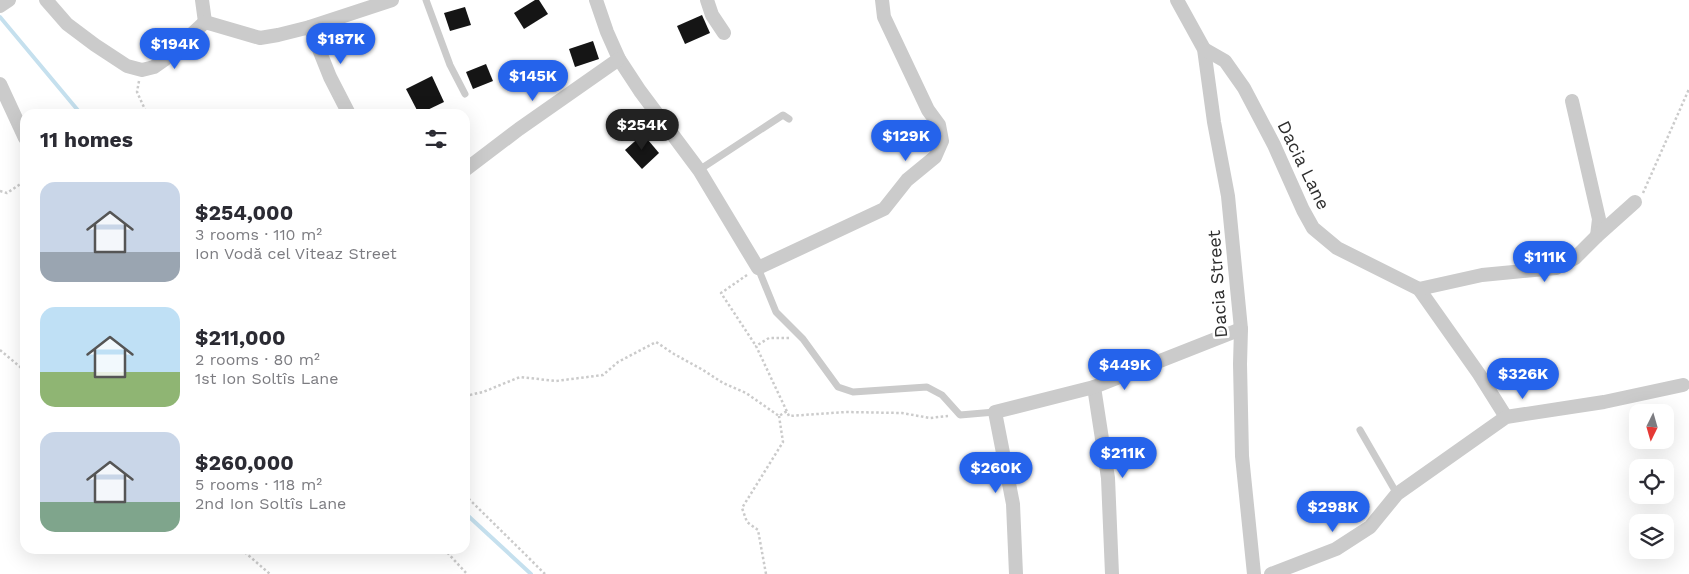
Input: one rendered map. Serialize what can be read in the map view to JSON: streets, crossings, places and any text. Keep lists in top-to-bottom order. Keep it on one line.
{"streets":{"street":["Dacia Lane","Dacia Street"]},"crossings":[["Dacia Lane","Dacia Street"]],"north":"bottom","page":{"price":["$187K","$194K","$145K","$254K","$129K","$111K","$449K","$326K","$211K","$260K","$298K"],"heading":"11 homes","list":[{"name":"$254,000","note":"3 rooms · 110 m² · Ion Vodă cel Viteaz Street"},{"name":"$211,000","note":"2 rooms · 80 m² · 1st Ion Soltîs Lane"},{"name":"$260,000","note":"5 rooms · 118 m² · 2nd Ion Soltîs Lane"}]}}
